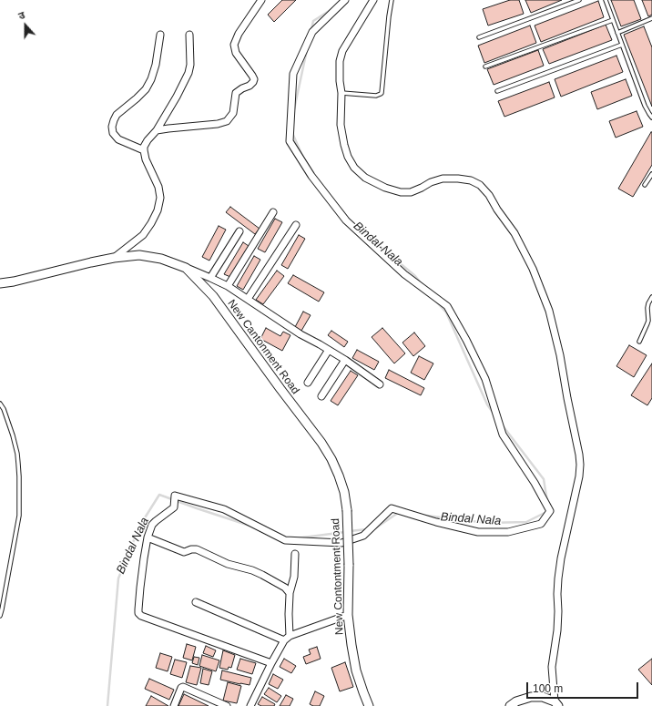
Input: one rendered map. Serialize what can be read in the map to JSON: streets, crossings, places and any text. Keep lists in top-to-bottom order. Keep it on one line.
{"streets":{"street":["New Cantonment Road","New Contontment Road"]},"crossings":[["New Cantonment Road","New Contontment Road"]],"water":["Bindal Nala"],"scale_bar":"100 m","north":"top"}
